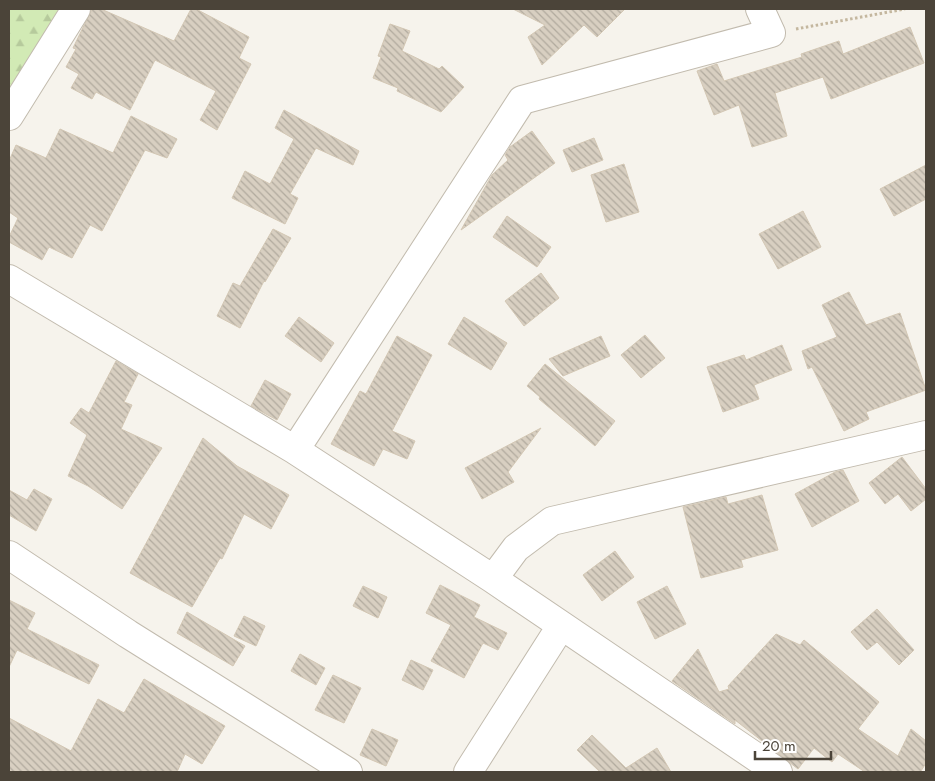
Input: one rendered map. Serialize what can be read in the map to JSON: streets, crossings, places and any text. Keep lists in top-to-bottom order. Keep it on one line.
{"scale_bar":"20 m"}
